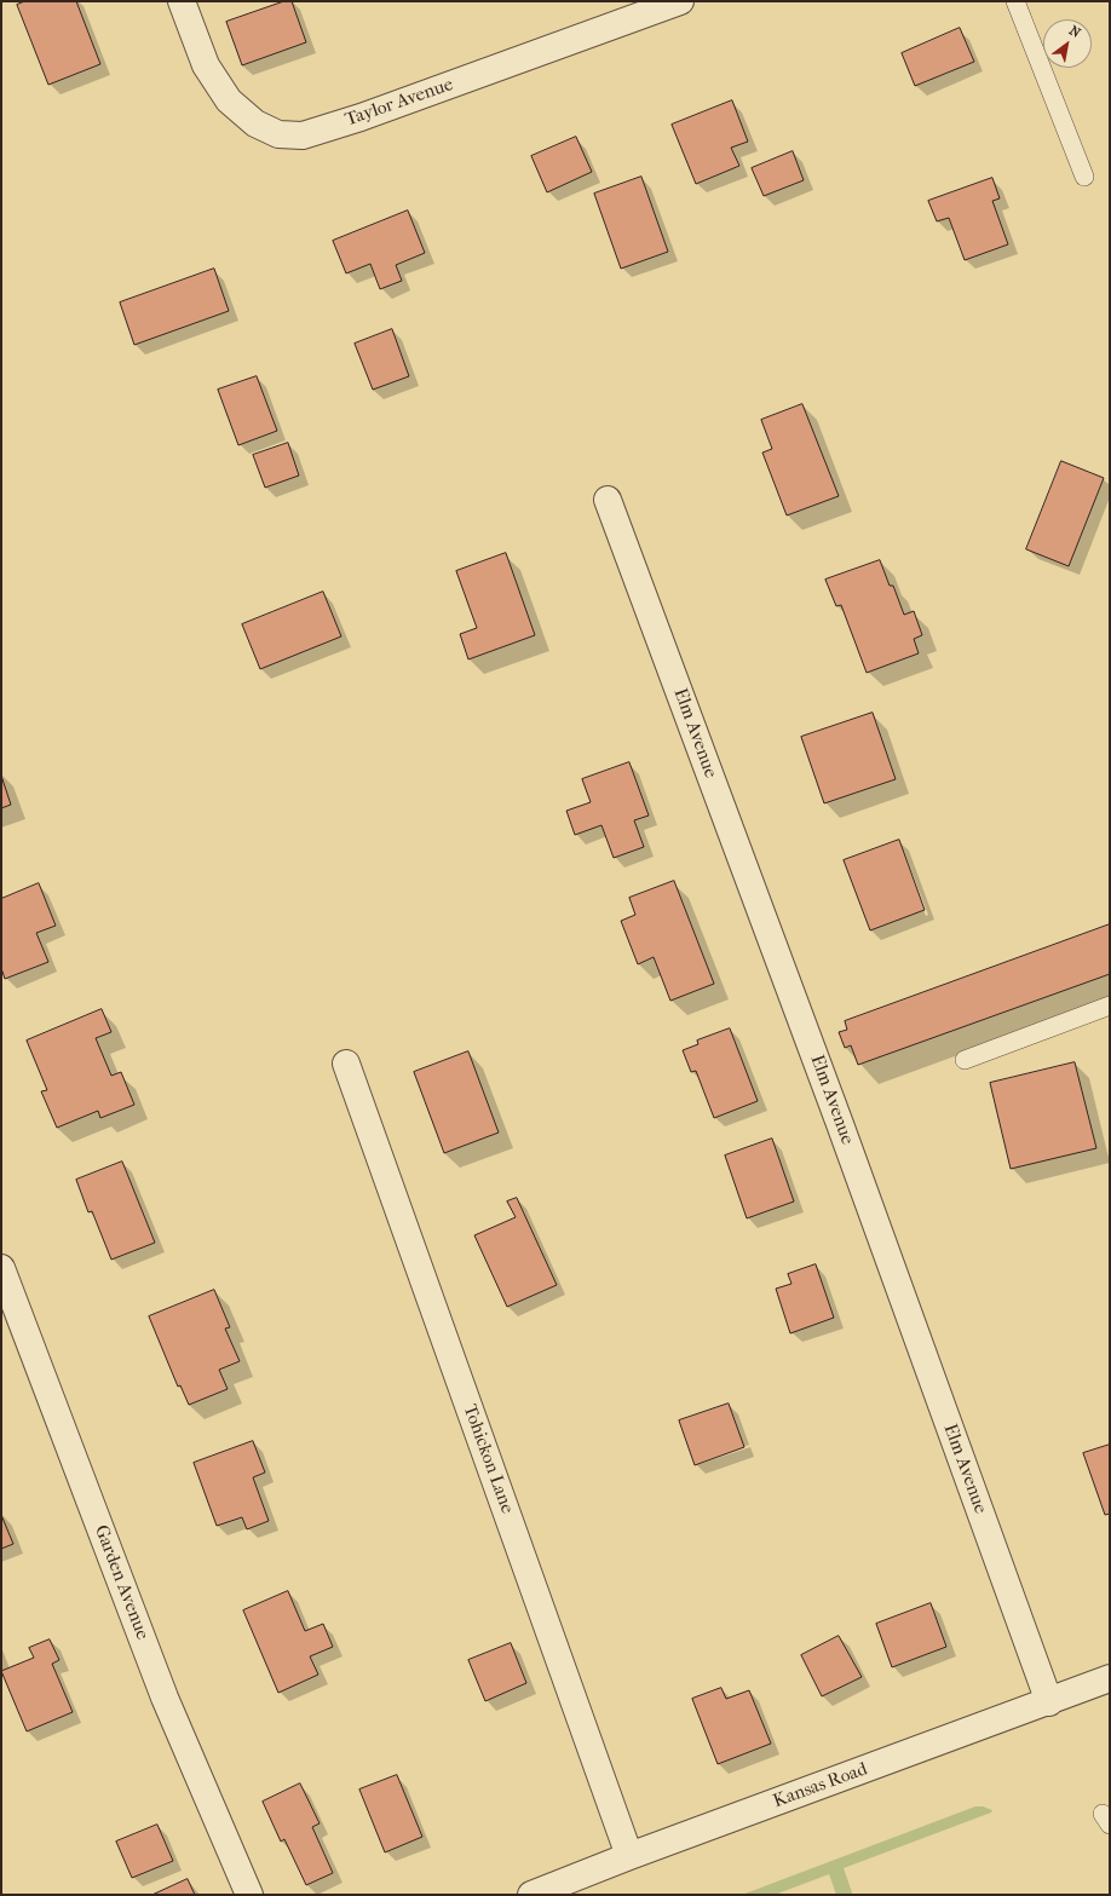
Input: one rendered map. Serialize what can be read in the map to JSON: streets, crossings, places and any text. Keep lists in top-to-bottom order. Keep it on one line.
{"streets":{"street":["Taylor Avenue","Elm Avenue","Tohickon Lane","Garden Avenue","Kansas Road"]},"crossings":[["Elm Avenue","Kansas Road"],["Tohickon Lane","Kansas Road"]],"north":"top right"}
